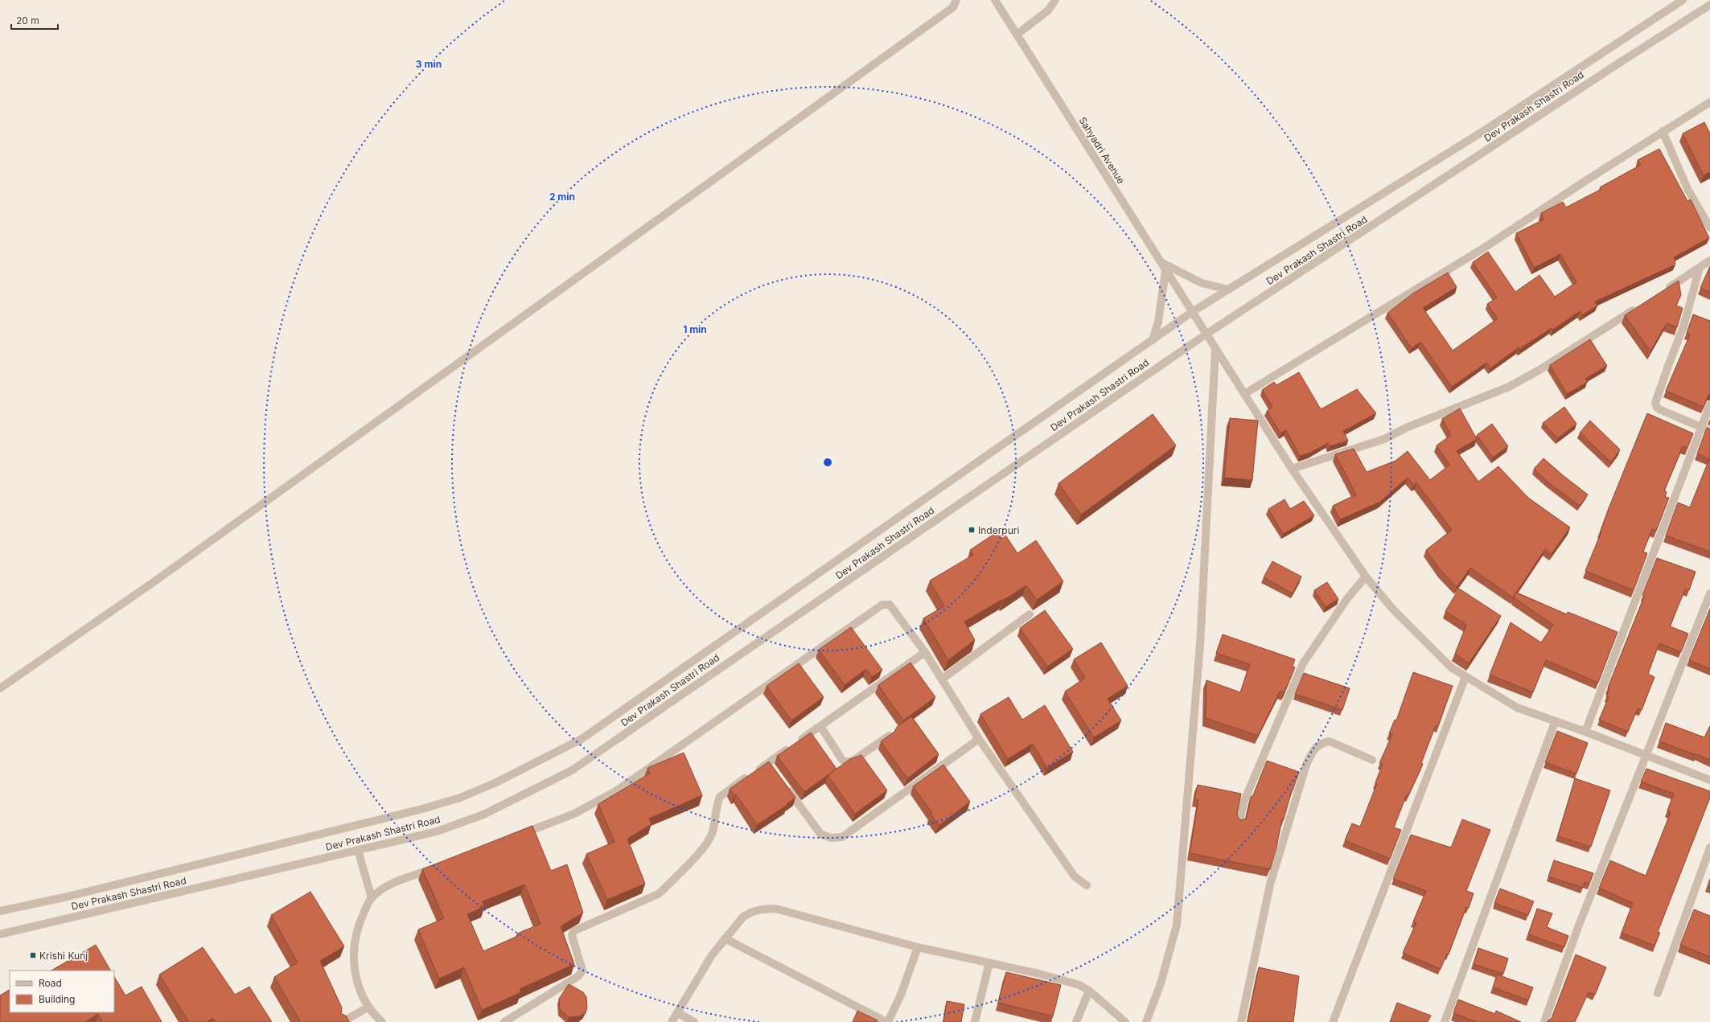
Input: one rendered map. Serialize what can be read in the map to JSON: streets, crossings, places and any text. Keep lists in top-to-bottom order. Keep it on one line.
{"streets":{"street":["Dev Prakash Shastri Road","Sahyadri Avenue"]},"crossings":[["Dev Prakash Shastri Road","Sahyadri Avenue"]],"places":{"transit":["Inderpuri","Krishi Kunj"]},"legend":["Road","Building"],"scale_bar":"20 m","rings":["3 min","2 min","1 min"]}
